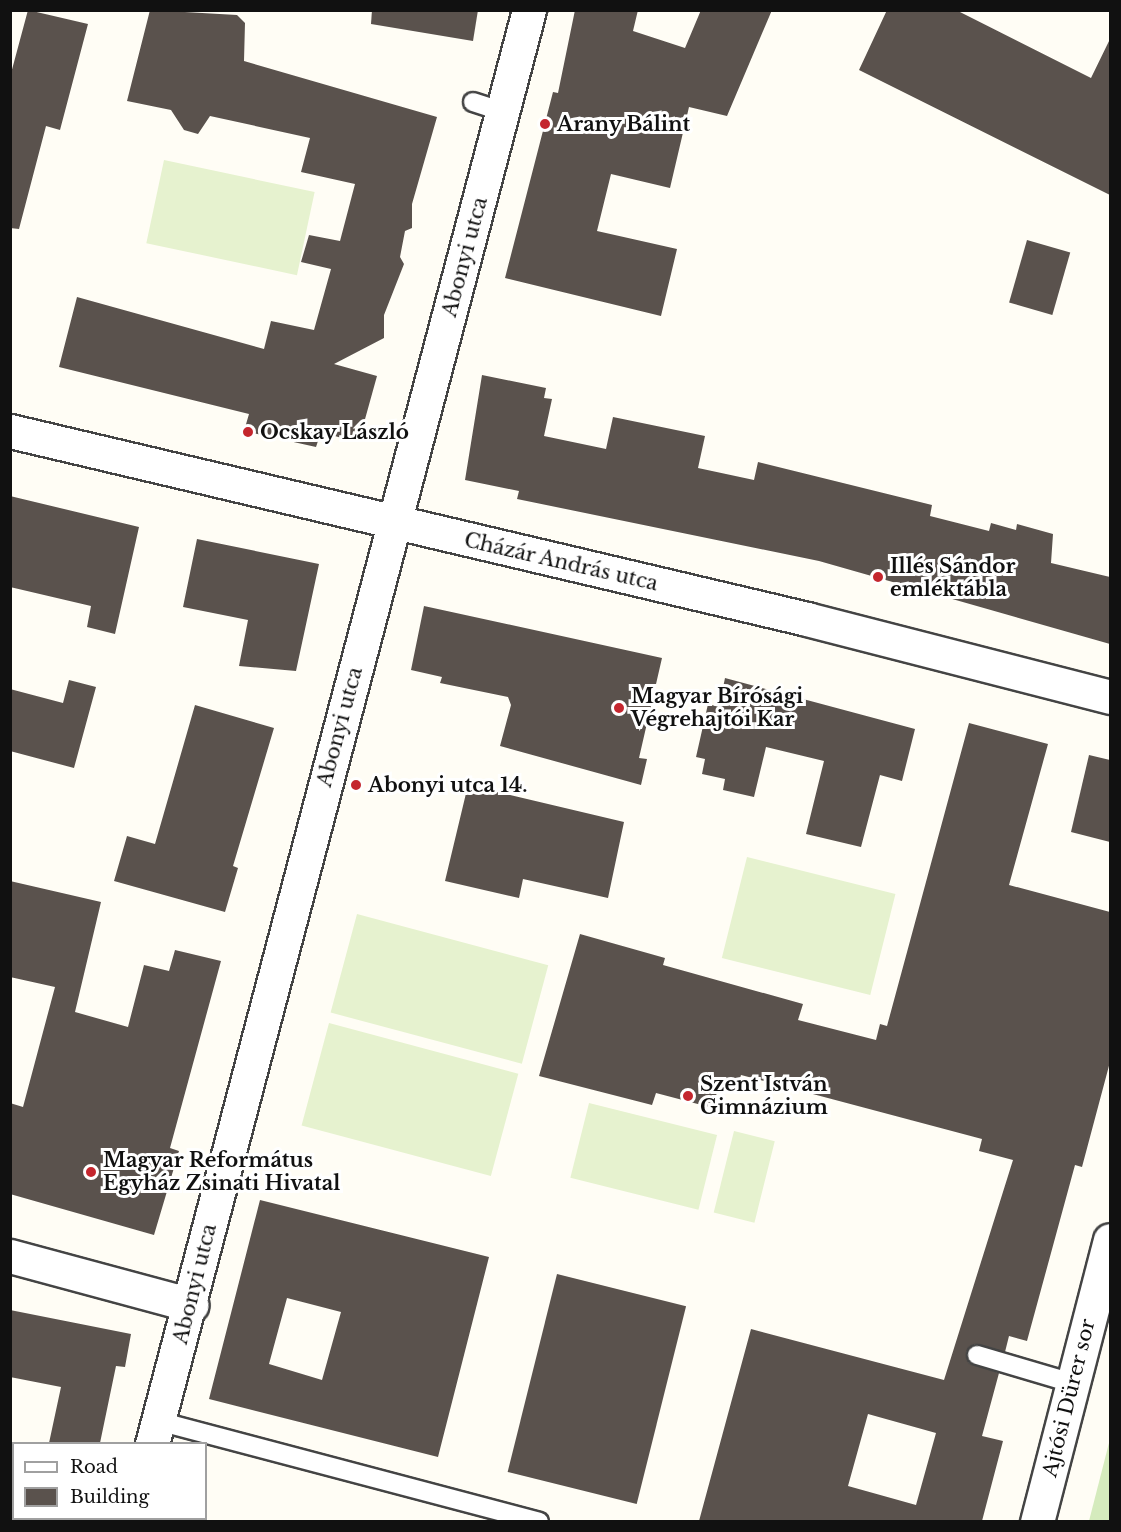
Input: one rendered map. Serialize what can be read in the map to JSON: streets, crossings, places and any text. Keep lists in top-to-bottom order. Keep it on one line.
{"streets":{"street":["Abonyi utca","Cházár András utca","Ajtósi Dürer sor"]},"crossings":[["Abonyi utca","Cházár András utca"]],"places":["Arany Bálint","Ocskay László","Illés Sándor emléktábla","Magyar Bírósági Végrehajtói Kar","Abonyi utca 14.","Szent István Gimnázium","Magyar Református Egyház Zsinati Hivatal"],"legend":["Road","Building"]}
